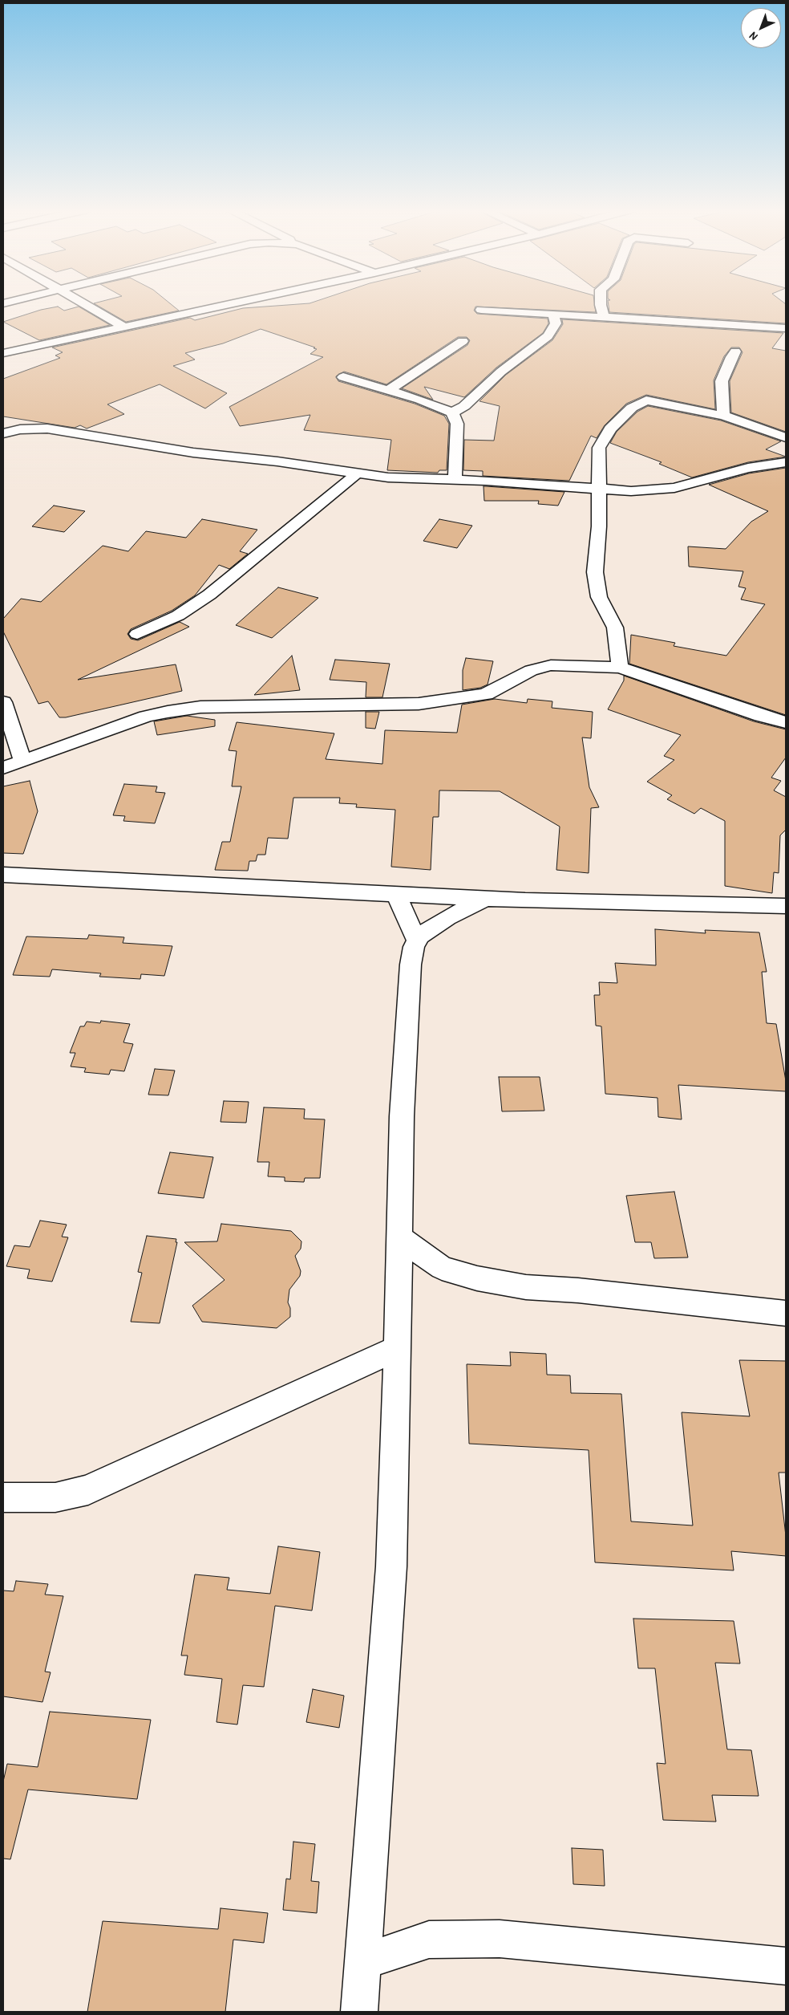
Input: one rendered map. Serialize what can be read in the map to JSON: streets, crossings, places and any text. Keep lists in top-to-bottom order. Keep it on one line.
{"north":"bottom left"}
